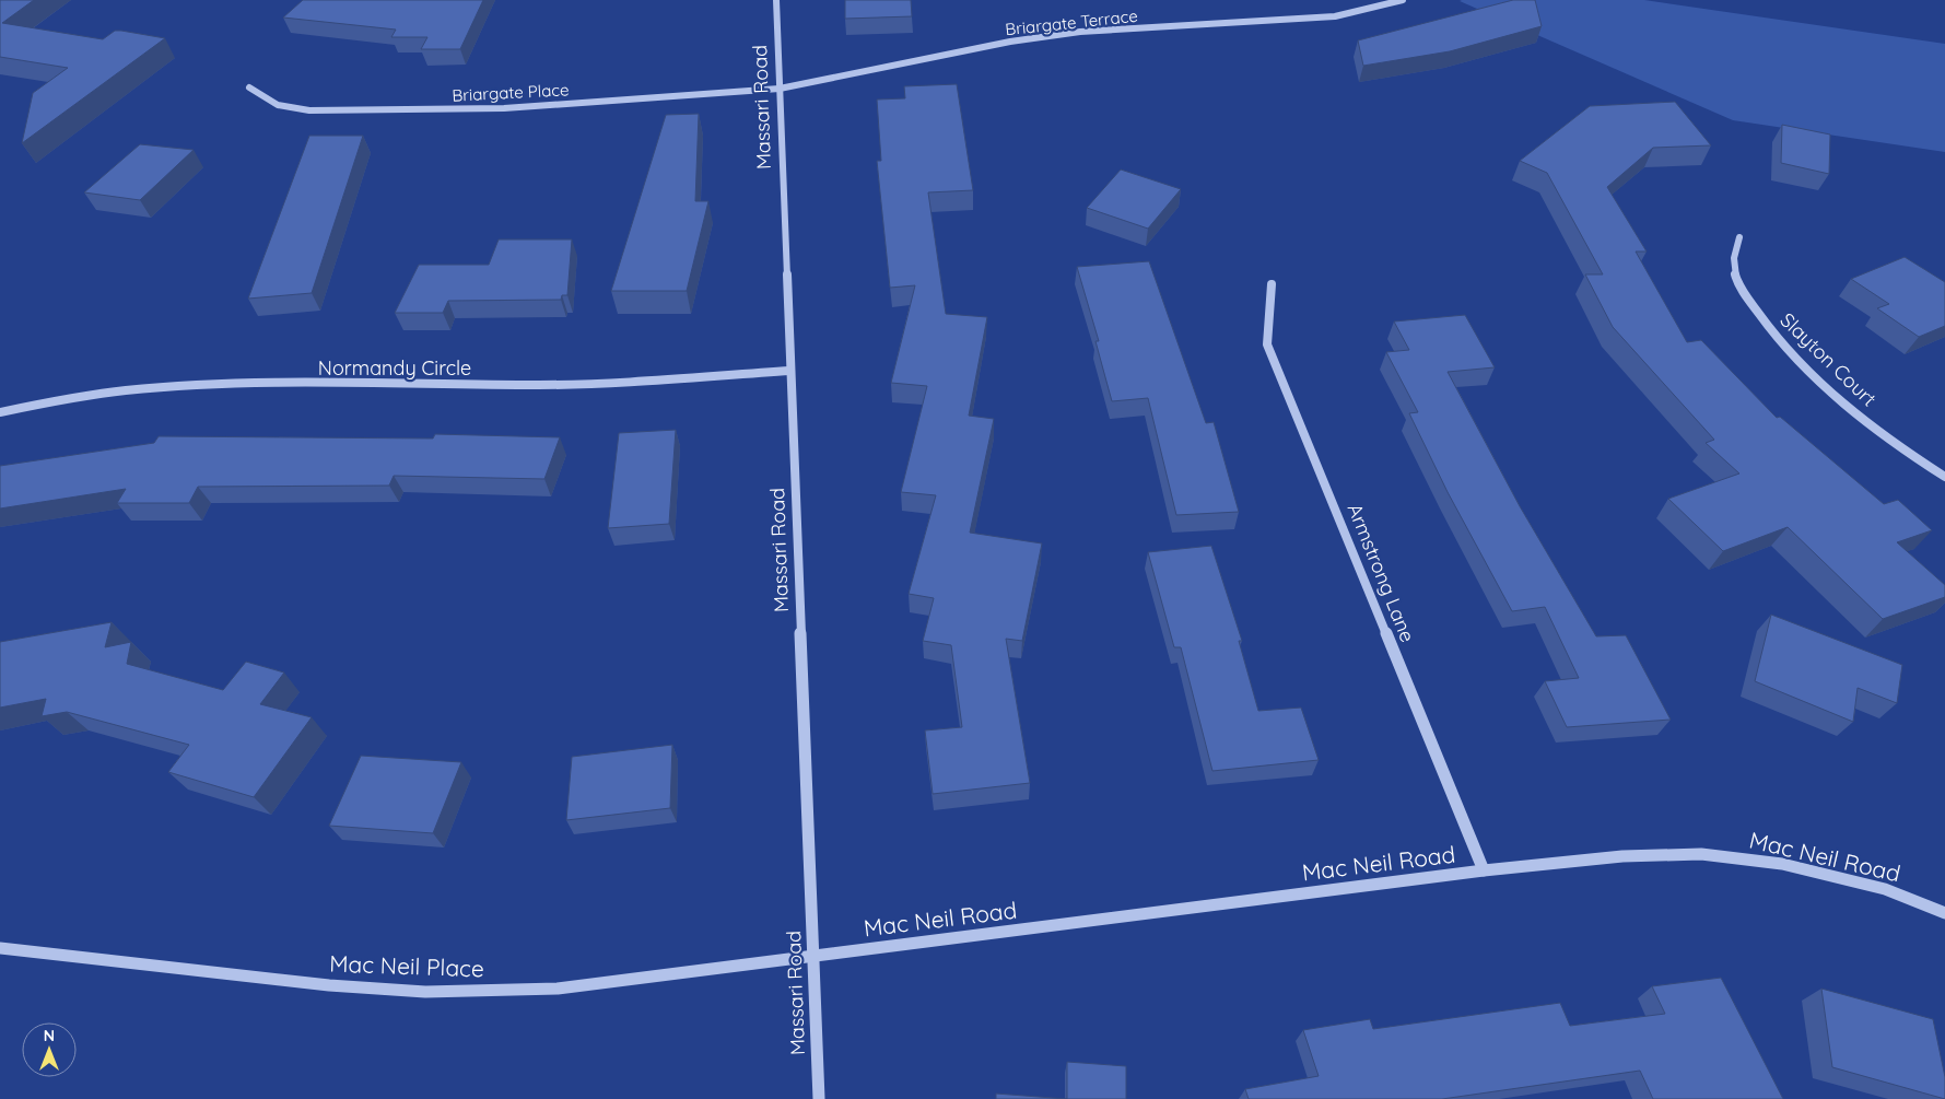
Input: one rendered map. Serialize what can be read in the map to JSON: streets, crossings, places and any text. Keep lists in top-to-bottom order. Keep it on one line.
{"streets":{"street":["Briargate Terrace","Briargate Place","Massari Road","Slayton Court","Normandy Circle","Armstrong Lane","Mac Neil Road","Mac Neil Place"]},"crossings":[["Briargate Terrace","Briargate Place"],["Briargate Terrace","Massari Road"],["Briargate Place","Massari Road"],["Massari Road","Normandy Circle"],["Massari Road","Mac Neil Road"],["Massari Road","Mac Neil Place"],["Armstrong Lane","Mac Neil Road"],["Mac Neil Road","Mac Neil Place"]],"north":"top"}
